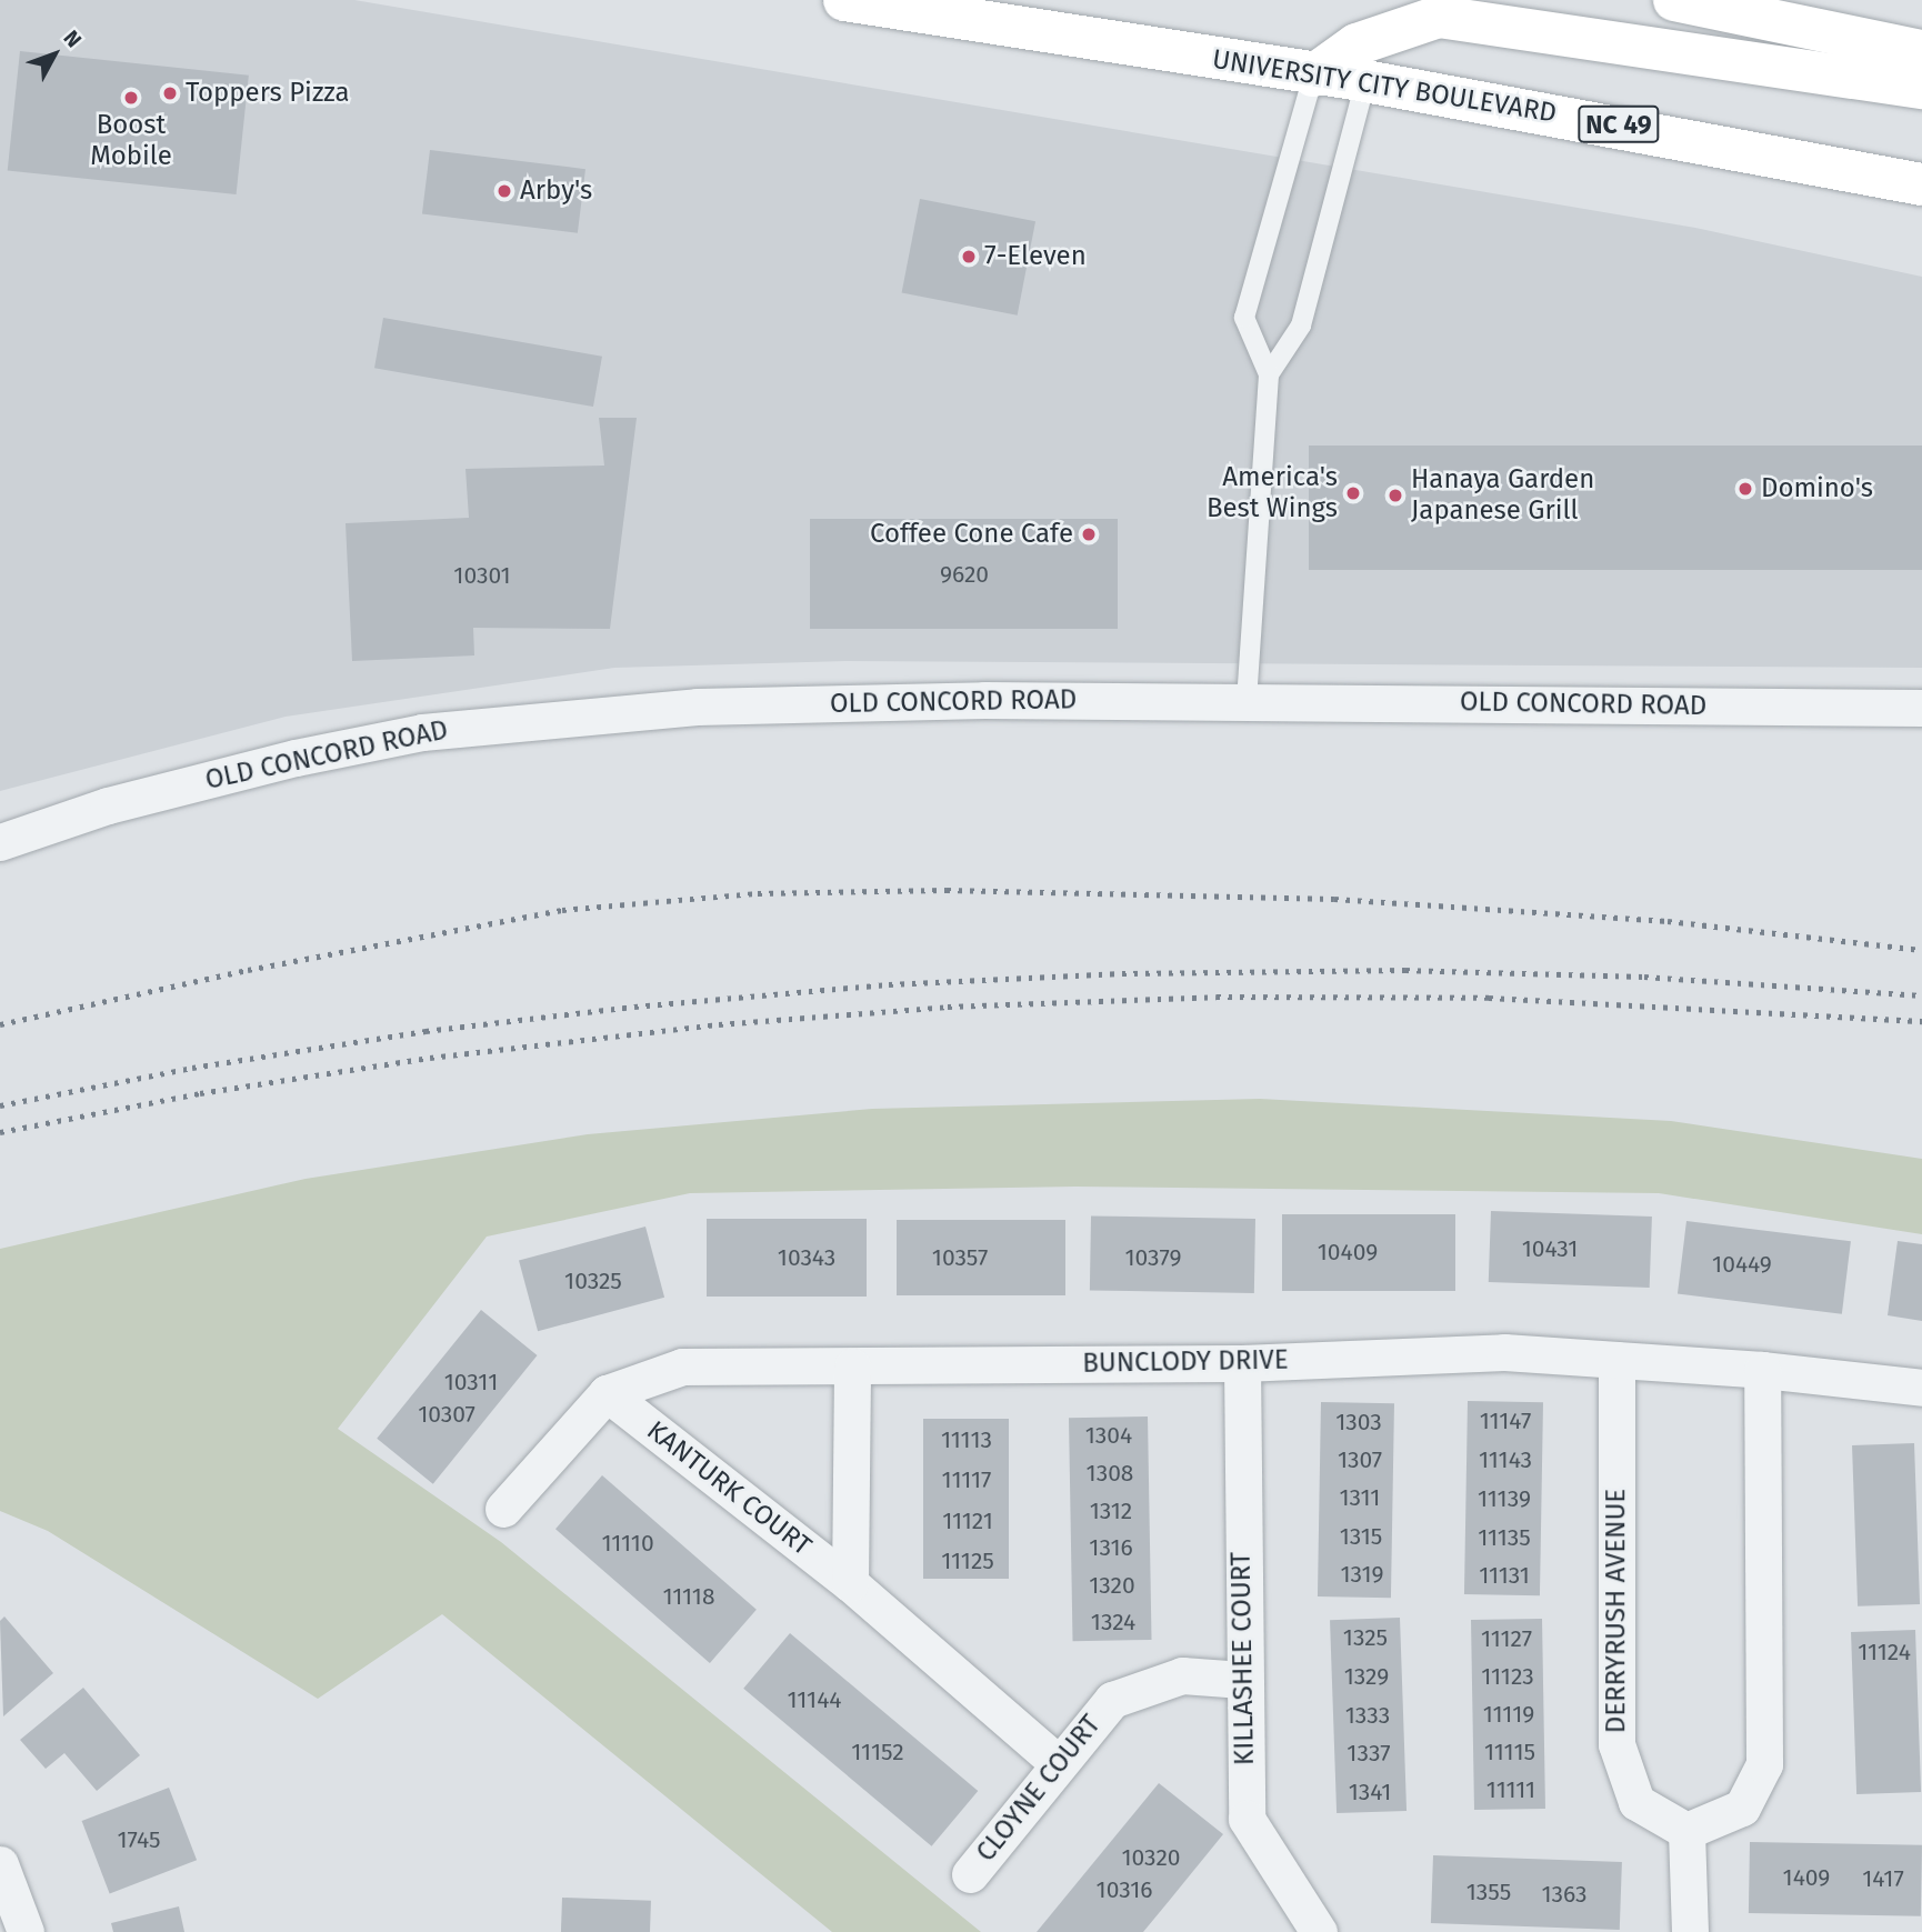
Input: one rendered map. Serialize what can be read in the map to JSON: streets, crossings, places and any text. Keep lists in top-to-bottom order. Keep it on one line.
{"streets":{"main road":["UNIVERSITY CITY BOULEVARD","NC 49"],"street":["OLD CONCORD ROAD","BUNCLODY DRIVE","KANTURK COURT","DERRYRUSH AVENUE","KILLASHEE COURT","CLOYNE COURT"]},"crossings":[["BUNCLODY DRIVE","KANTURK COURT"],["BUNCLODY DRIVE","DERRYRUSH AVENUE"],["BUNCLODY DRIVE","KILLASHEE COURT"],["KANTURK COURT","CLOYNE COURT"],["KILLASHEE COURT","CLOYNE COURT"]],"places":["Toppers Pizza","Boost Mobile","Arby's","7-Eleven","Domino's","America's Best Wings","Hanaya Garden Japanese Grill","Coffee Cone Cafe"],"house_numbers":["9620","10301","10431","10409","10343","10357","10379","10449","10325","10311","10307","11147","1303","1304","11113","1307","11143","1308","11117","1311","11139","1312","11121","1315","11135","11110","1316","11125","1319","11131","1320","11118","1324","1325","11127","11124","1329","11123","11144","11119","1333","11152","11115","1337","11111","1341","1745","10320","1409","1417","10316","1355","1363"],"north":"top right"}
